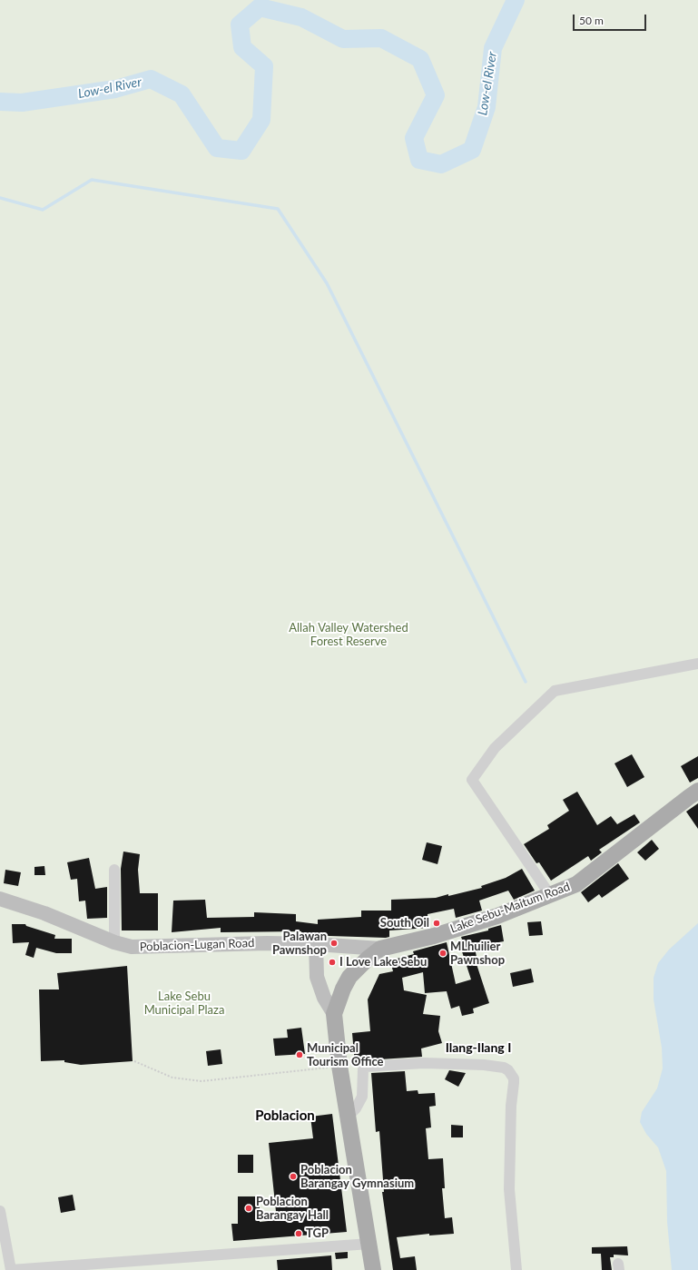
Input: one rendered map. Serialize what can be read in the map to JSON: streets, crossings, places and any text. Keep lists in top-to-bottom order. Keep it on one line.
{"streets":{"main road":["Lake Sebu-Maitum Road","Poblacion-Lugan Road"]},"crossings":[["Lake Sebu-Maitum Road","Poblacion-Lugan Road"]],"districts":["Ilang-Ilang I","Poblacion"],"water":["Low-el River"],"parks":["Allah Valley Watershed Forest Reserve","Lake Sebu Municipal Plaza"],"places":["South Oil","Palawan Pawnshop","MLhuilier Pawnshop","I Love Lake Sebu","Municipal Tourism Office","Poblacion Barangay Gymnasium","Poblacion Barangay Hall","TGP"],"scale_bar":"50 m"}
